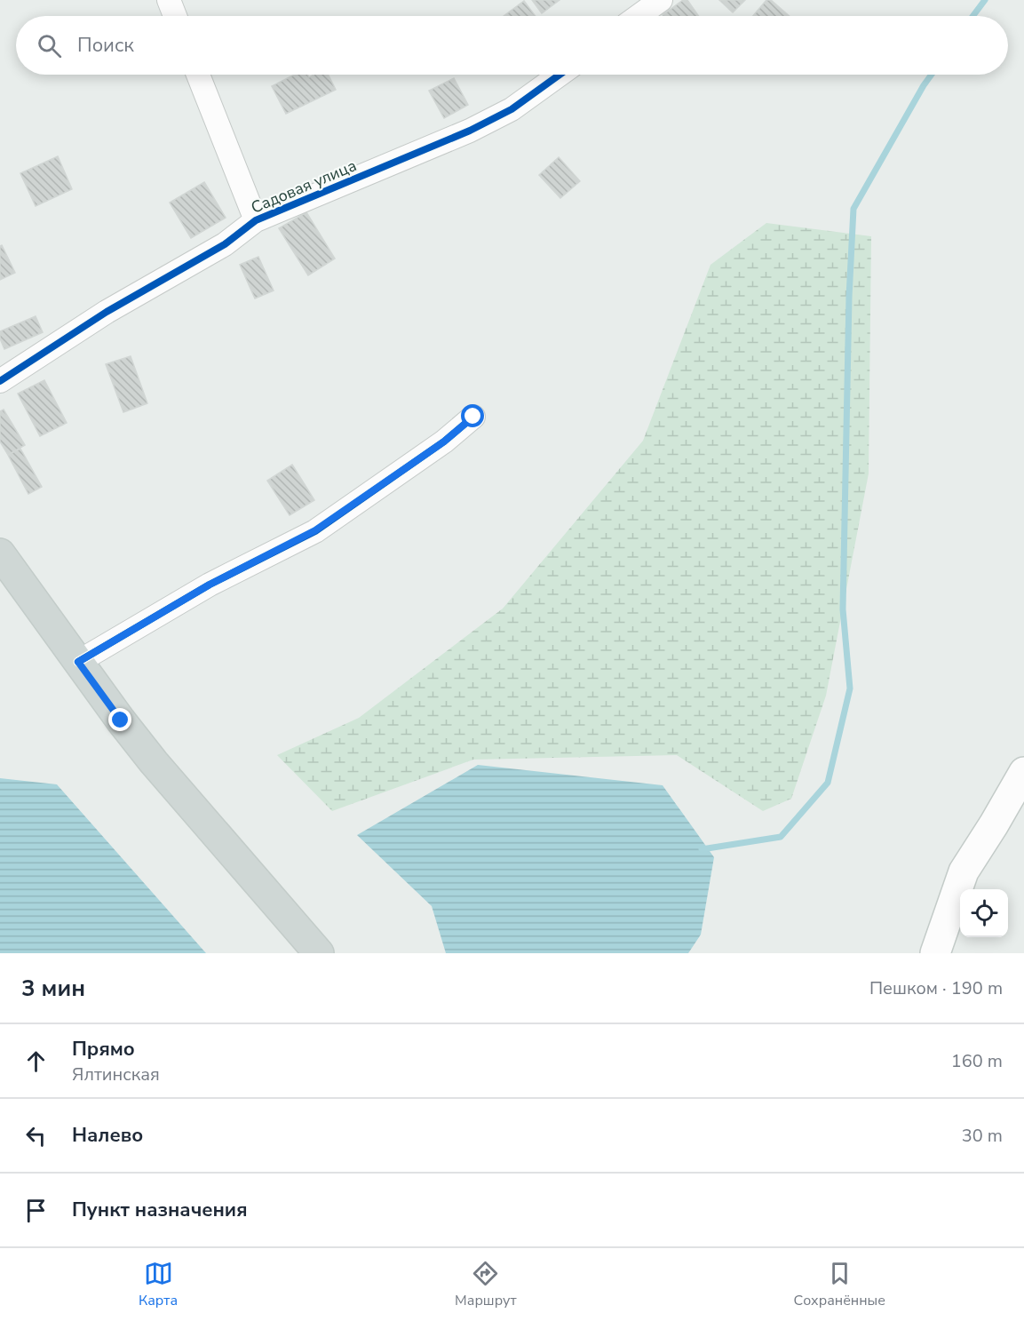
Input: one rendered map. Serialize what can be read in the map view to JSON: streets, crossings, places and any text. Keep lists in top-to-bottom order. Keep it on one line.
{"streets":{"street":["Садовая улица"]},"page":{"search":"Поиск","heading":["3 мин","Пешком · 190 m"],"list":[["Прямо","Ялтинская","160 m"],["Налево","30 m"],"Пункт назначения"],"nav":["Карта","Маршрут","Сохранённые"]}}
